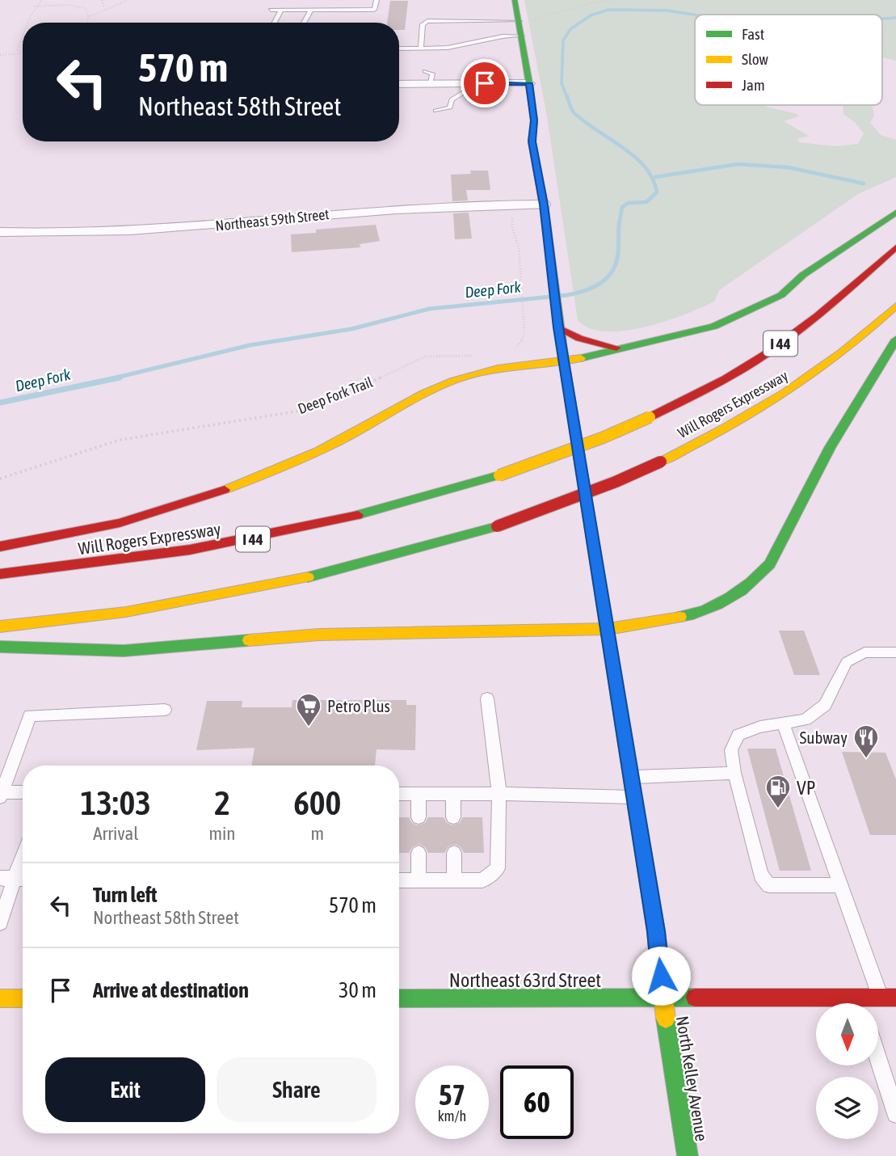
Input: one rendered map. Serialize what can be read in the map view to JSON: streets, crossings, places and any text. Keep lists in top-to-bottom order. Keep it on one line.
{"streets":{"main road":["I 44","Will Rogers Expressway","Northeast 63rd Street","North Kelley Avenue"],"street":["Northeast 59th Street"],"path":["Deep Fork Trail"]},"crossings":[["Northeast 59th Street","North Kelley Avenue"],["Northeast 63rd Street","North Kelley Avenue"]],"water":["Deep Fork"],"places":{"supermarket":["Petro Plus"],"restaurant":["Subway"],"fuel station":["VP"]},"legend":["Fast","Slow","Jam"],"north":"bottom","page":{"turn":["570 m","Northeast 58th Street"],"eta":["13:03","Arrival","2","min","600","m"],"list":[{"name":"Turn left","note":"Northeast 58th Street","value":"570 m"},{"name":"Arrive at destination","value":"30 m"}],"buttons":["Exit","Share"],"speed":"57 km/h","limit":"60"}}
